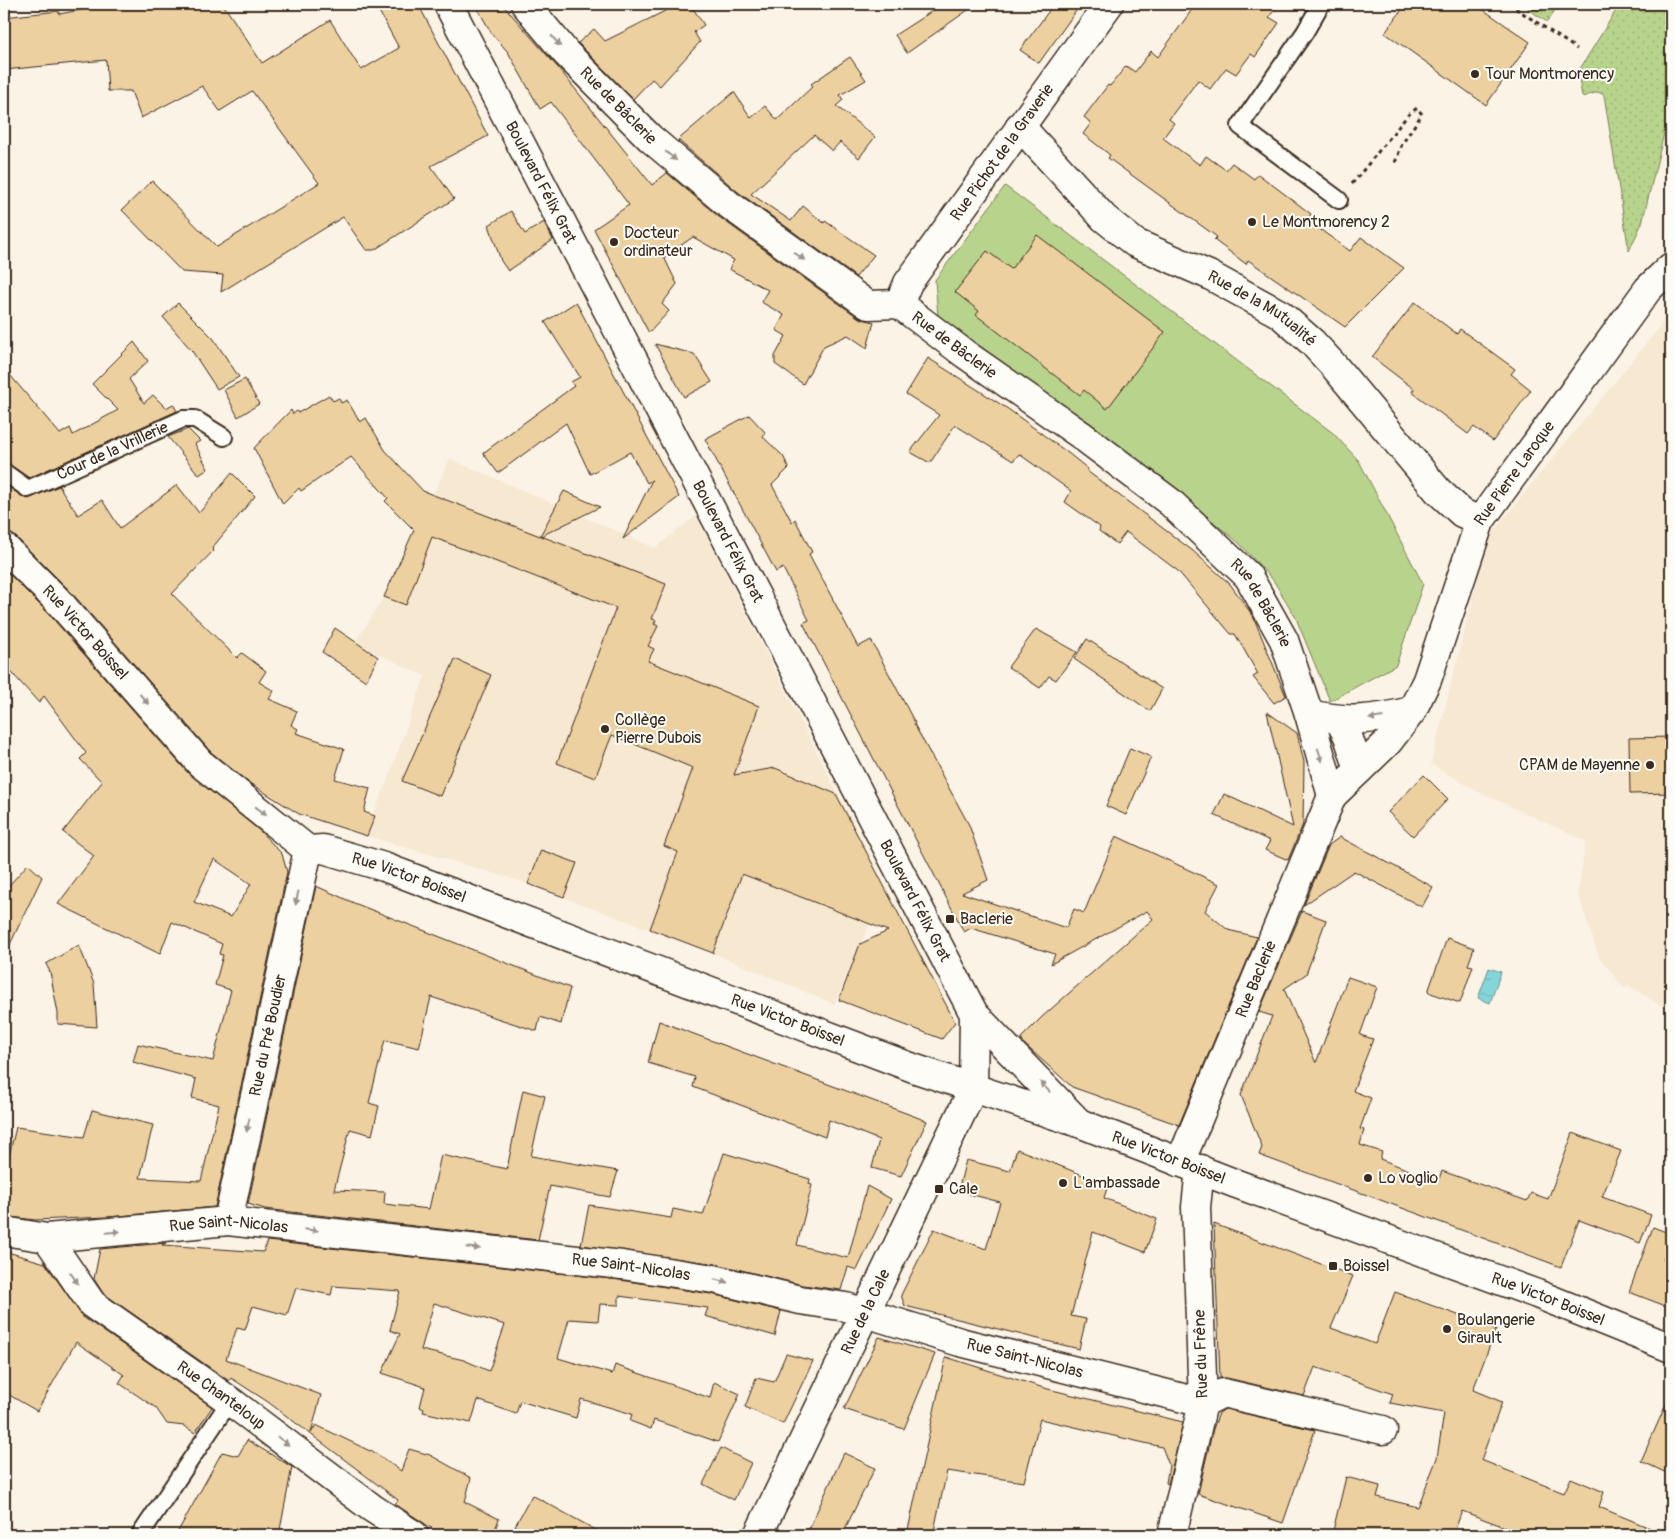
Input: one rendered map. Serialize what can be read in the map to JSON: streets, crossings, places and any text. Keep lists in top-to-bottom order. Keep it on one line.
{"streets":{"street":["Rue de Bâclerie","Rue Pichot de la Graverie","Boulevard Félix Grat","Rue de la Mutualité","Rue Pierre Laroque","Rue Victor Boissel","Rue Baclerie","Rue du Pré Boudier","Rue Saint-Nicolas","Rue de la Cale","Rue du Frêne","Rue Chanteloup"],"lane":["Cour de la Vrillerie"]},"crossings":[["Rue de Bâclerie","Rue Pichot de la Graverie"],["Rue Pichot de la Graverie","Rue de la Mutualité"],["Boulevard Félix Grat","Rue Victor Boissel"],["Boulevard Félix Grat","Rue de la Cale"],["Rue de la Mutualité","Rue Pierre Laroque"],["Rue Pierre Laroque","Rue Baclerie"],["Rue Victor Boissel","Rue Baclerie"],["Rue Victor Boissel","Rue du Pré Boudier"],["Rue Victor Boissel","Rue de la Cale"],["Rue Victor Boissel","Rue du Frêne"],["Rue Baclerie","Rue du Frêne"],["Rue du Pré Boudier","Rue Saint-Nicolas"],["Rue Saint-Nicolas","Rue de la Cale"],["Rue Saint-Nicolas","Rue du Frêne"],["Rue Saint-Nicolas","Rue Chanteloup"]],"one_way":["Rue de Bâclerie","Rue du Pré Boudier","Rue Saint-Nicolas","Rue Chanteloup"],"places":{"other":["Tour Montmorency","Le Montmorency 2","Docteur ordinateur","Collège Pierre Dubois","CPAM de Mayenne","Lo voglio","L'ambassade","Boulangerie Girault"],"transit":["Baclerie","Cale","Boissel"]}}
